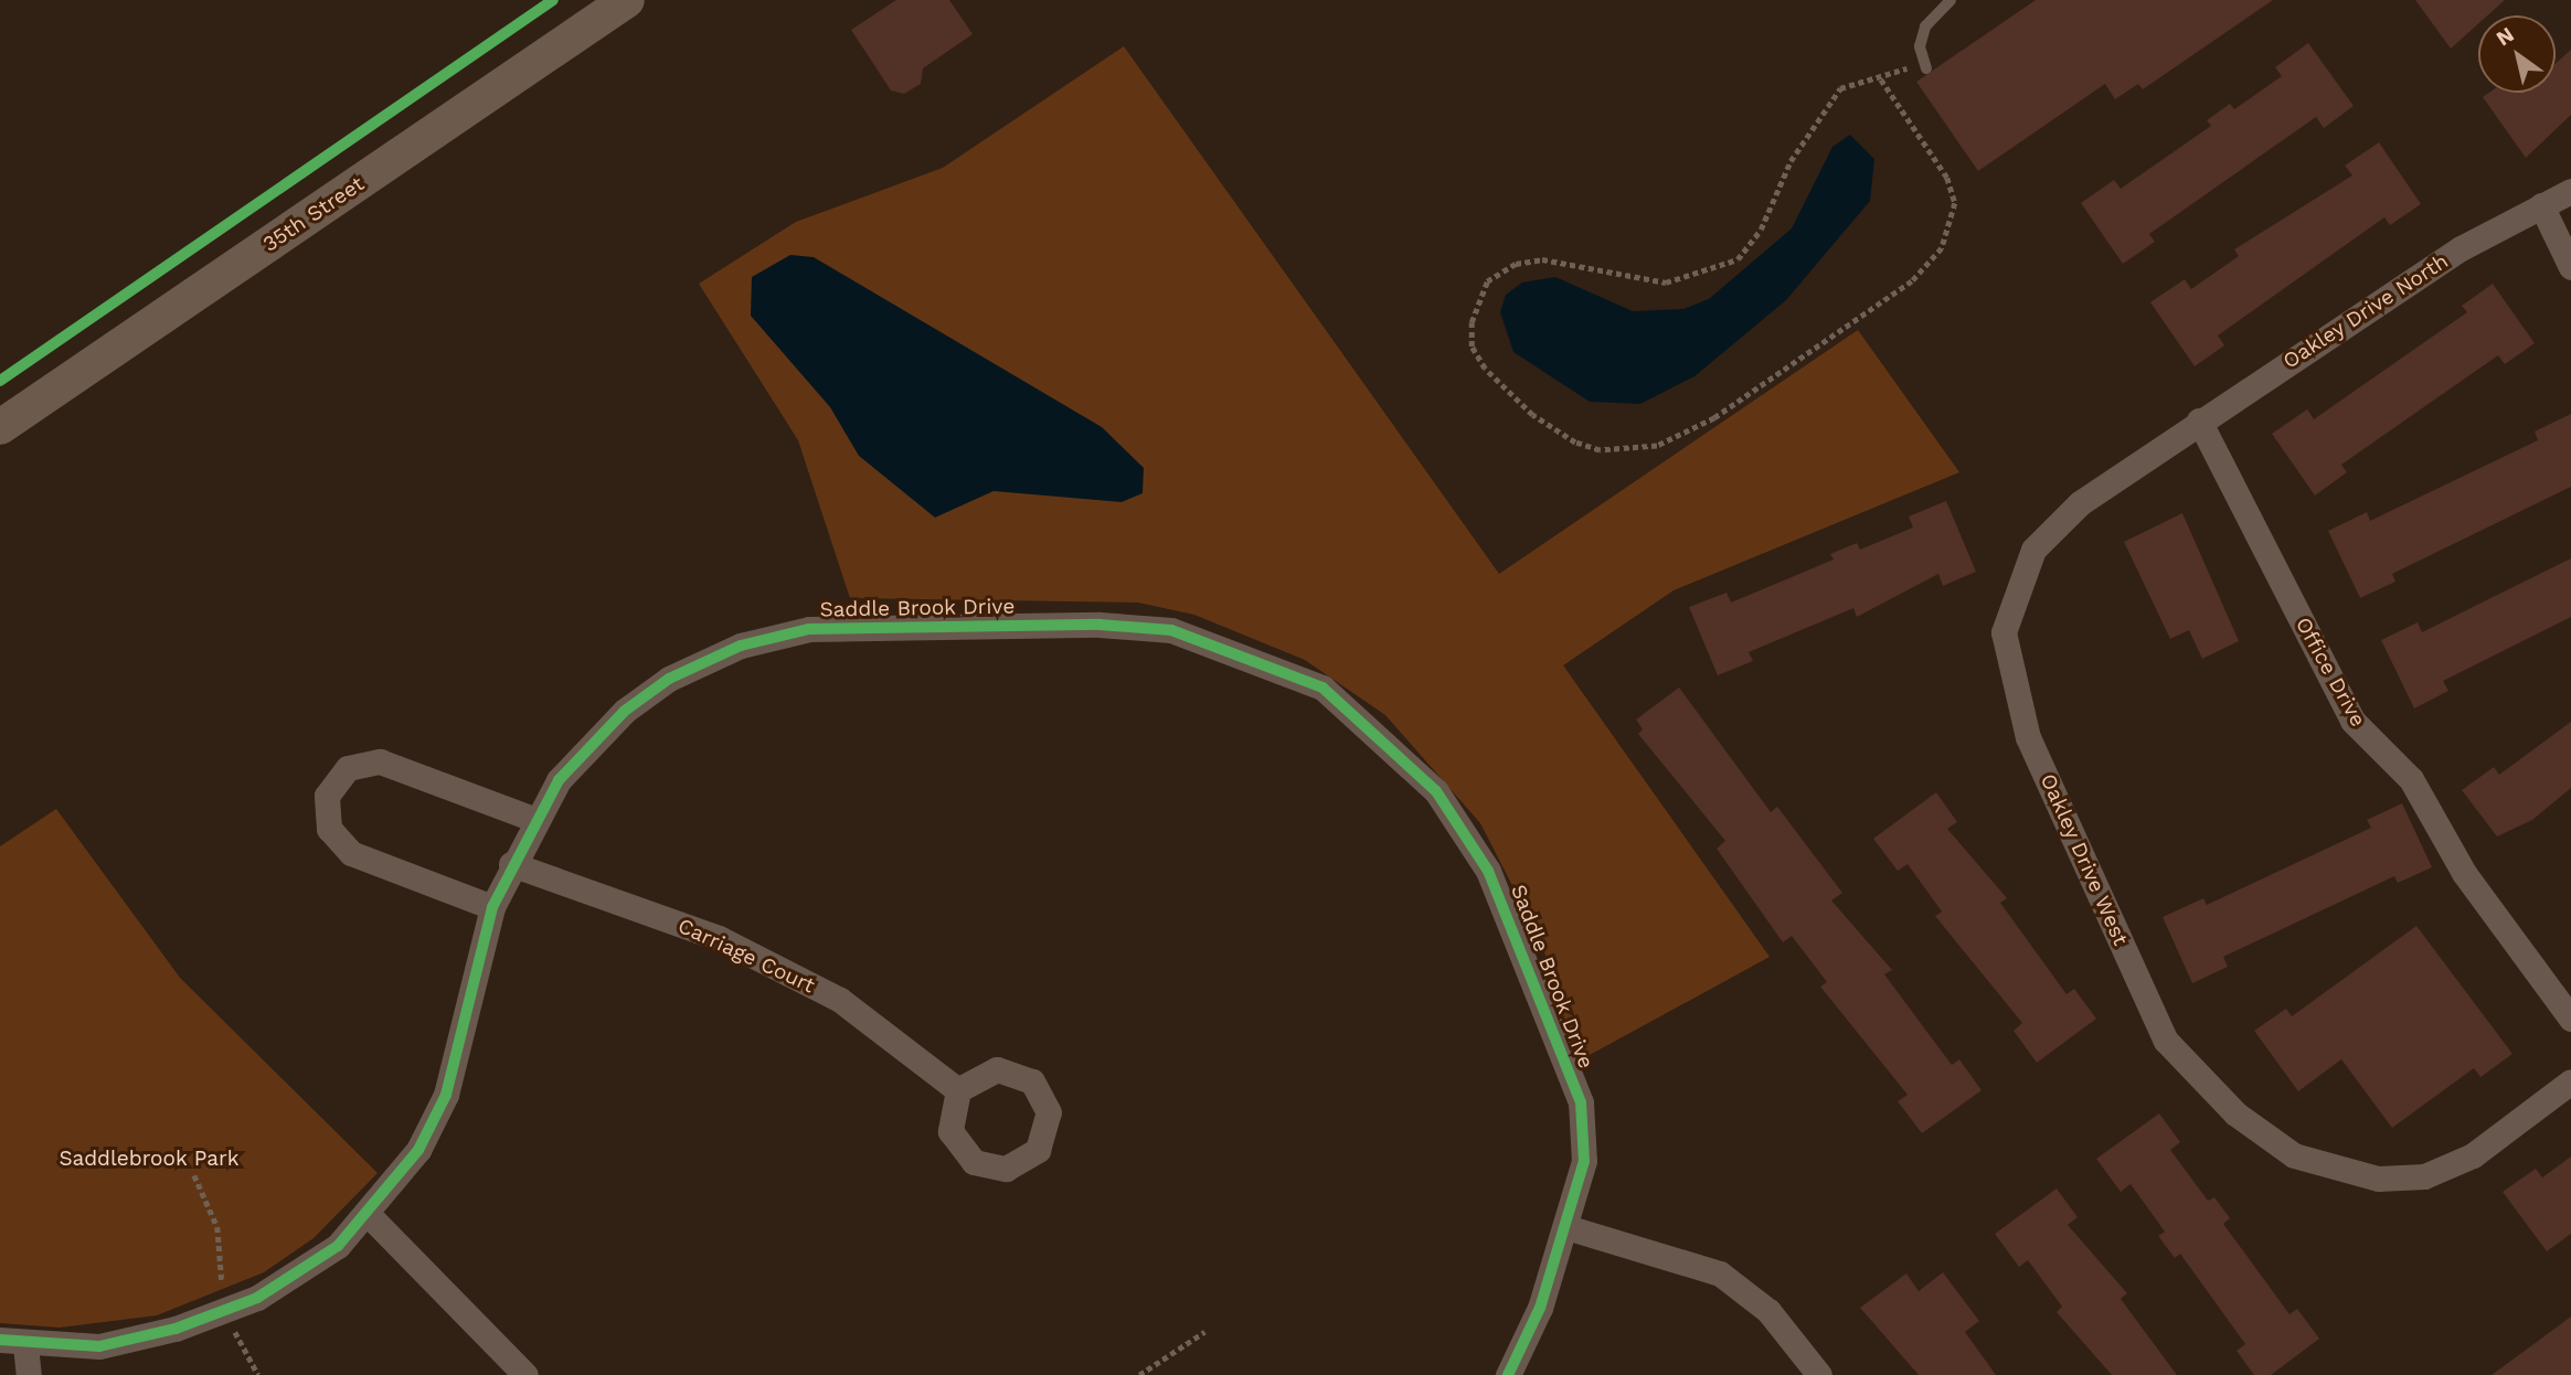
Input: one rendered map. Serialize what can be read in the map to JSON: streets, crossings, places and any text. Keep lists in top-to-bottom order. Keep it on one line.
{"streets":{"street":["35th Street","Oakley Drive North","Saddle Brook Drive","Office Drive","Oakley Drive West","Carriage Court"]},"crossings":[["Oakley Drive North","Office Drive"],["Oakley Drive North","Oakley Drive West"],["Saddle Brook Drive","Carriage Court"]],"parks":["Saddlebrook Park"],"north":"top left"}
